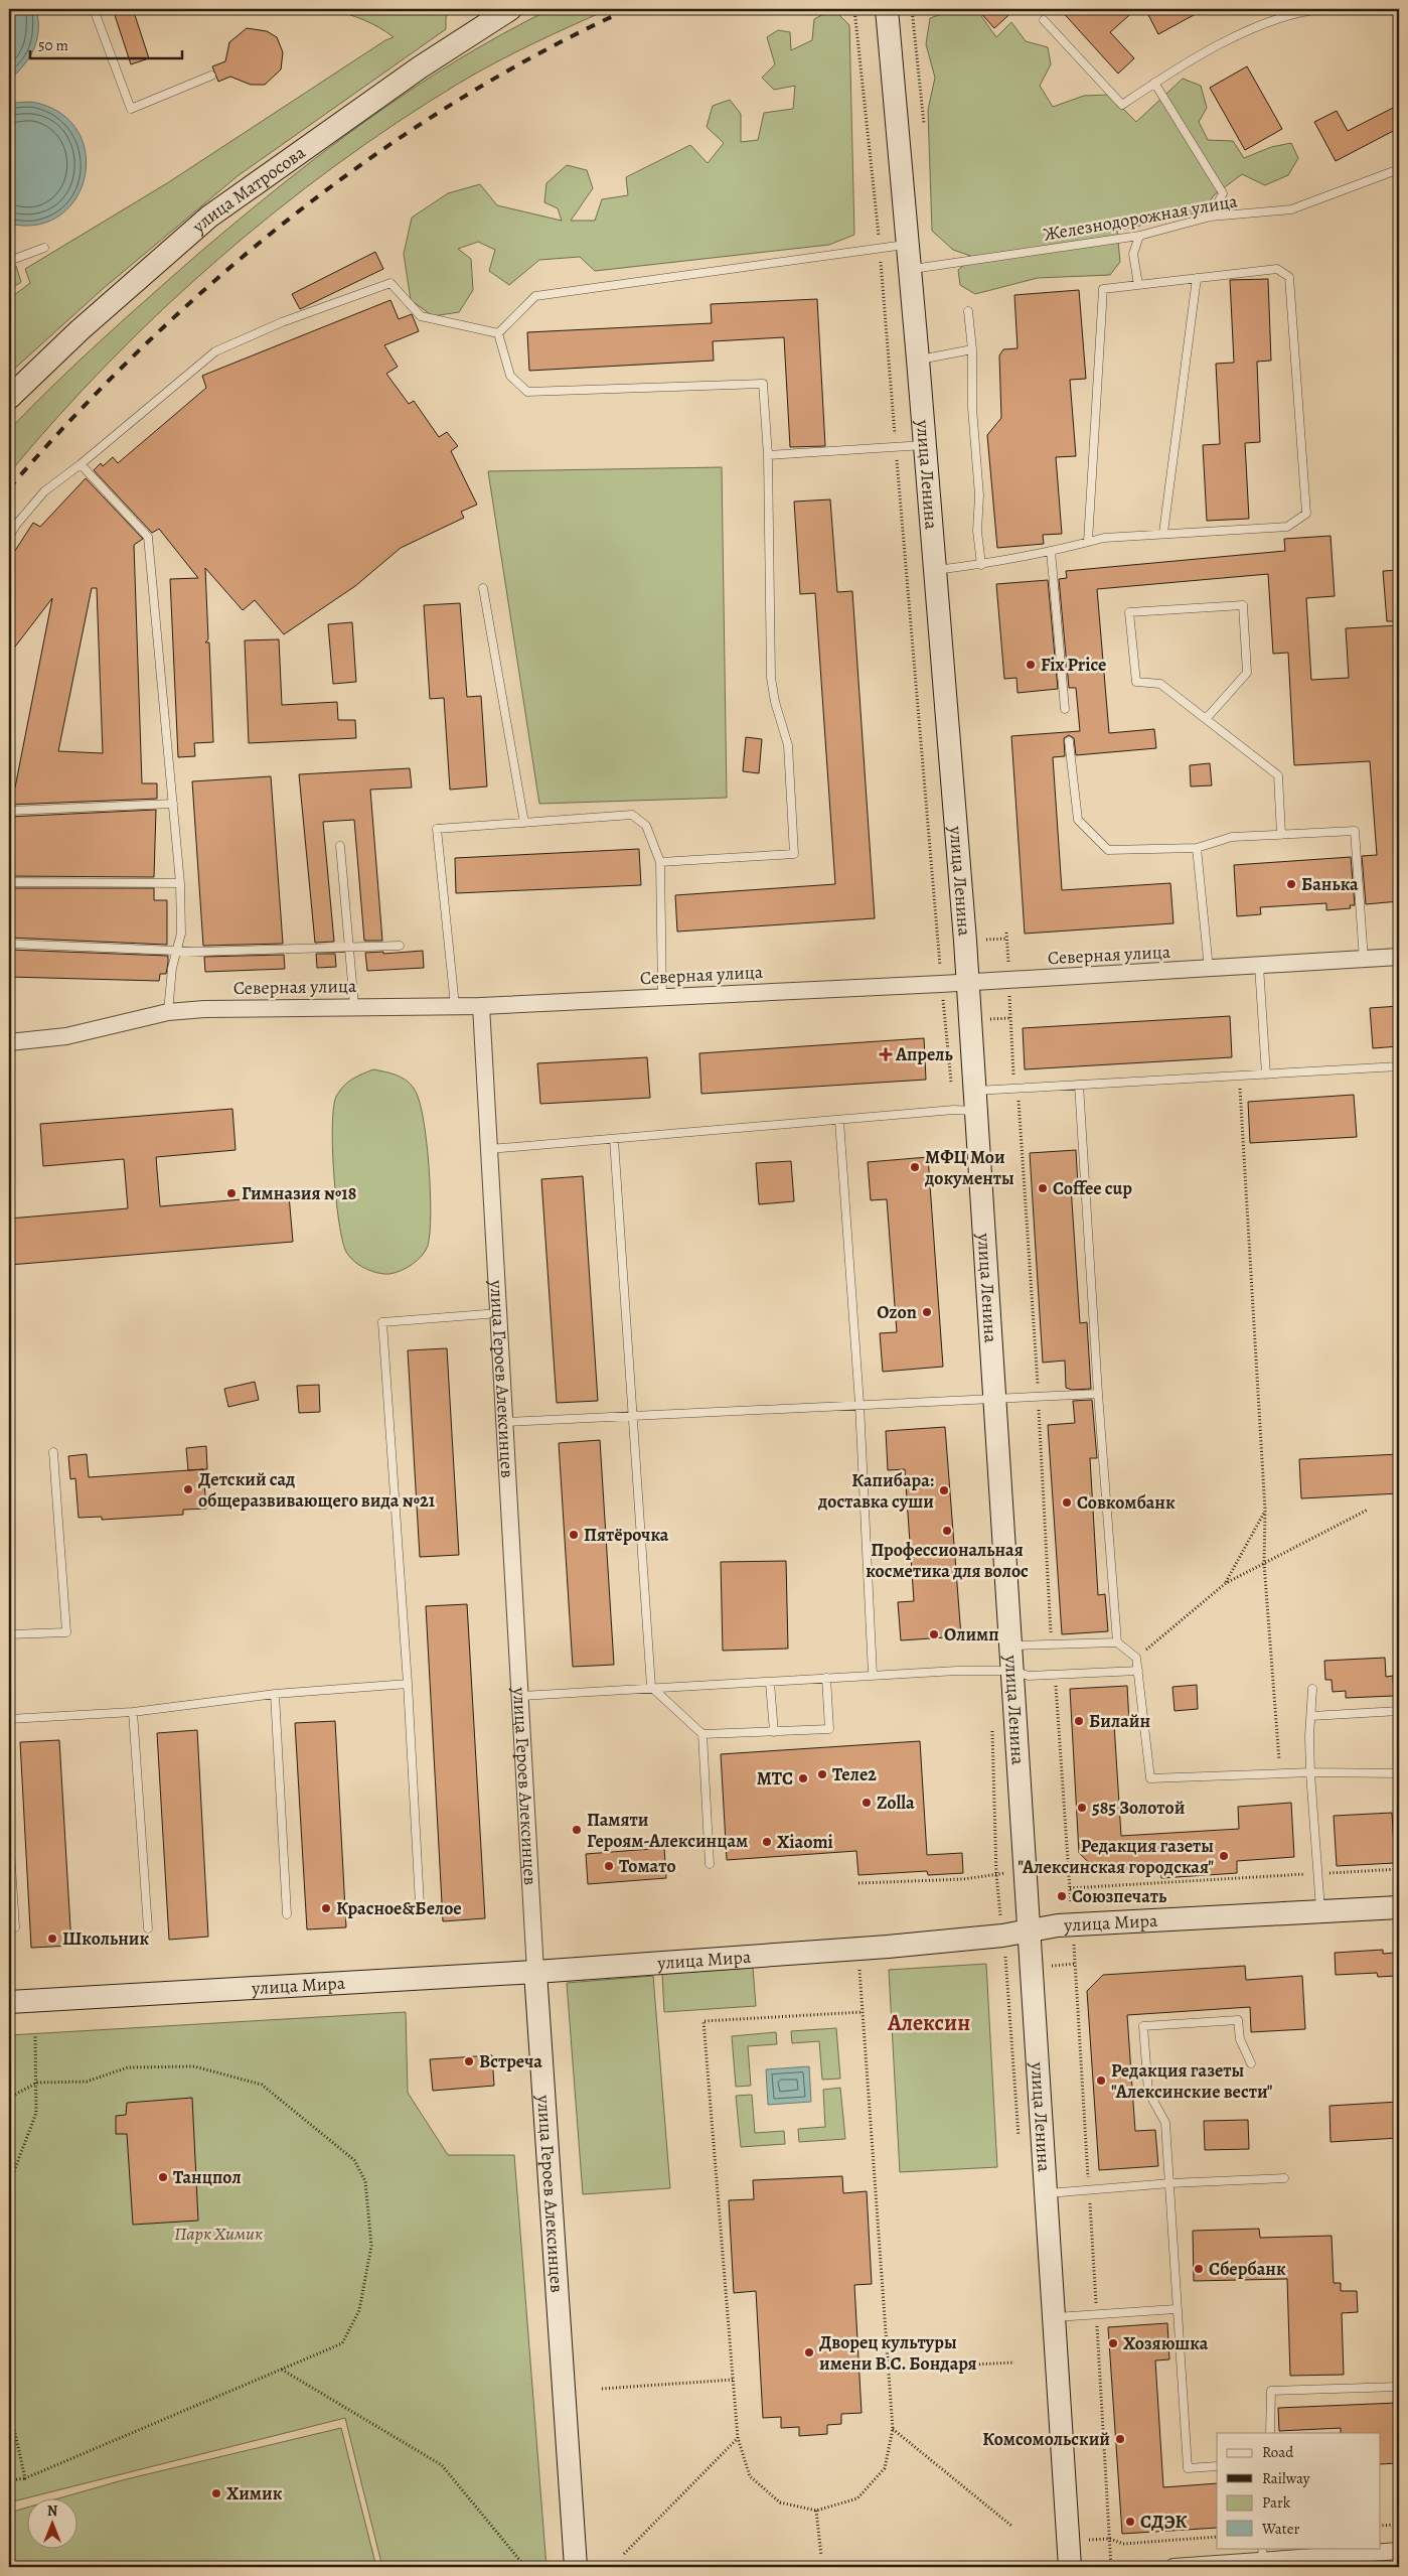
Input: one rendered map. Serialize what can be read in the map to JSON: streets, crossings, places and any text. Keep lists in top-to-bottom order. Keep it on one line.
{"streets":{"street":["улица Матросова","улица Ленина","Северная улица","улица Героев Алексинцев","улица Мира"],"lane":["Железнодорожная улица"]},"crossings":[["Железнодорожная улица","улица Ленина"],["улица Ленина","Северная улица"],["улица Ленина","улица Мира"],["Северная улица","улица Героев Алексинцев"],["улица Героев Алексинцев","улица Мира"]],"districts":["Алексин"],"parks":["Парк Химик"],"places":{"other":["Fix Price","Банька","МФЦ Мои документы","Coffee cup","Гимназия №18","Ozon","Детский сад общеразвивающего вида №21","Капибара: доставка суши","Совкомбанк","Профессиональная косметика для волос","Пятёрочка","Олимп","Билайн","Теле2","МТС","Zolla","585 Золотой","Памяти Героям-Алексинцам","Xiaomi","Редакция газеты \"Алексинская городская\"","Томато","Союзпечать","Красное&Белое","Школьник","Встреча","Редакция газеты \"Алексинские вести\"","Танцпол","Сбербанк","Хозяюшка","Дворец культуры имени В.С. Бондаря","Комсомольский","Химик","СДЭК"],"health":["Апрель"]},"legend":["Road","Railway","Park","Water"],"scale_bar":"50 m","north":"top"}
